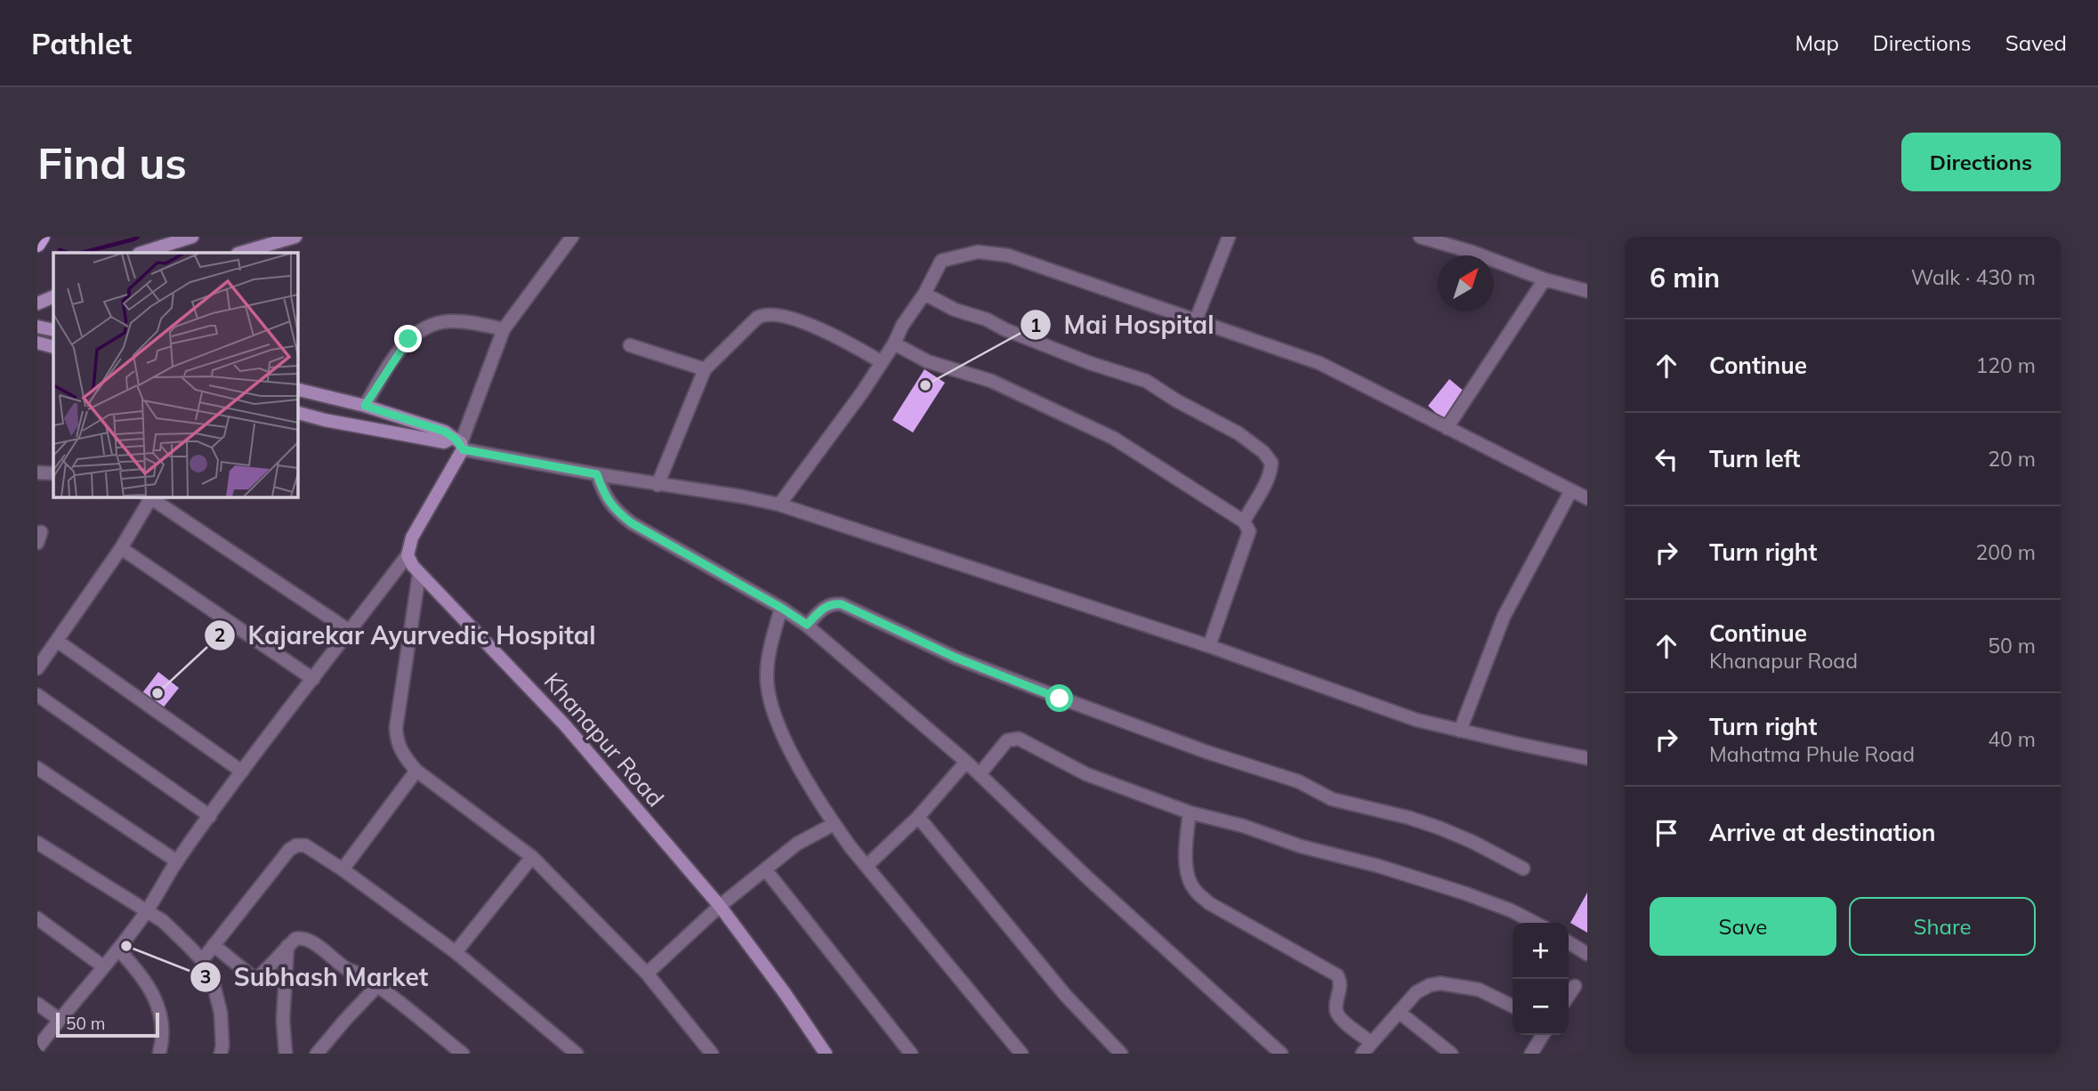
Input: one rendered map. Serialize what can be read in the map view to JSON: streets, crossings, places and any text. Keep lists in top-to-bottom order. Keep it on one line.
{"streets":{"main road":["Khanapur Road"]},"places":["Mai Hospital","Kajarekar Ayurvedic Hospital","Subhash Market"],"scale_bar":"50 m","north":"top right","page":{"header":"Pathlet","nav":["Map","Directions","Saved"],"buttons":["Directions",["Save","Share"]],"title":"Find us","heading":["6 min","Walk · 430 m"],"list":[["Continue","120 m"],["Turn left","20 m"],["Turn right","200 m"],["Continue","Khanapur Road","50 m"],["Turn right","Mahatma Phule Road","40 m"],"Arrive at destination"],"map_buttons":["+","−"],"scale":"50 m"}}
